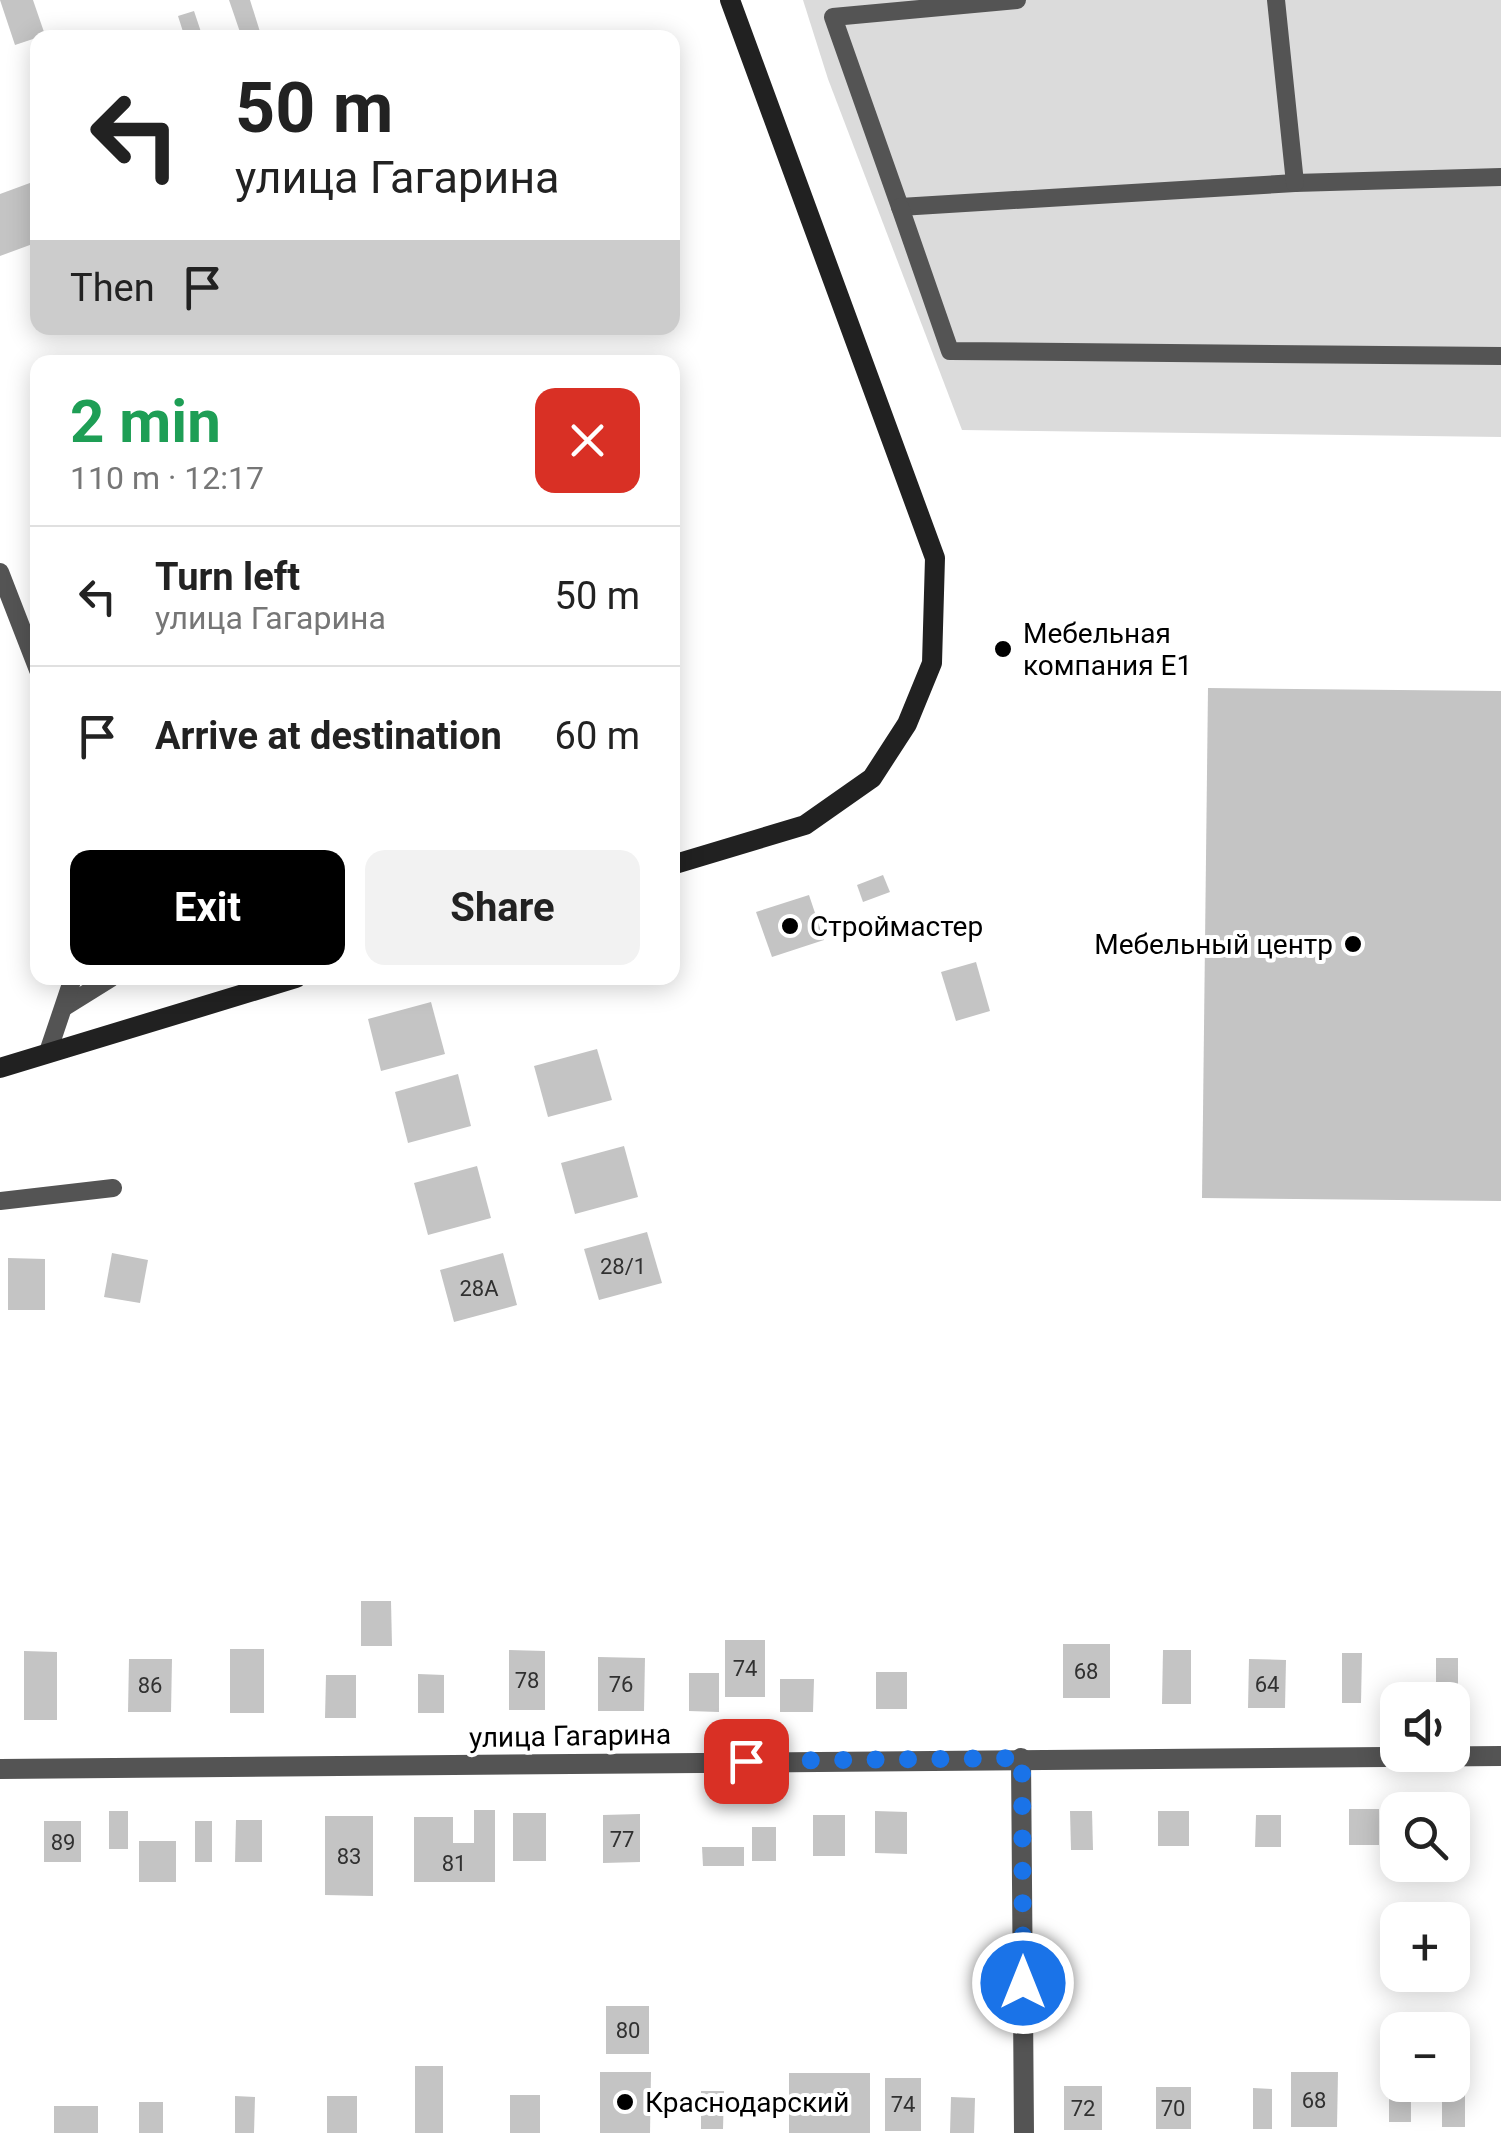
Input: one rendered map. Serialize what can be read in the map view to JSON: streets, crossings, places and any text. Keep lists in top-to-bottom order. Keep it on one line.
{"streets":{"street":["улица Гагарина"]},"places":["Мебельная компания Е1","Строймастер","Мебельный центр","Краснодарский"],"house_numbers":["28/1","28А","74","68","78","76","64","86","77","89","83","81","80","68","74","72","70"],"page":{"turn":["50 m","улица Гагарина"],"then":"Then","heading":["2 min","110 m · 12:17"],"list":[{"name":"Turn left","note":"улица Гагарина","value":"50 m"},{"name":"Arrive at destination","value":"60 m"}],"buttons":["Exit","Share"],"map_buttons":["+","−"]}}
